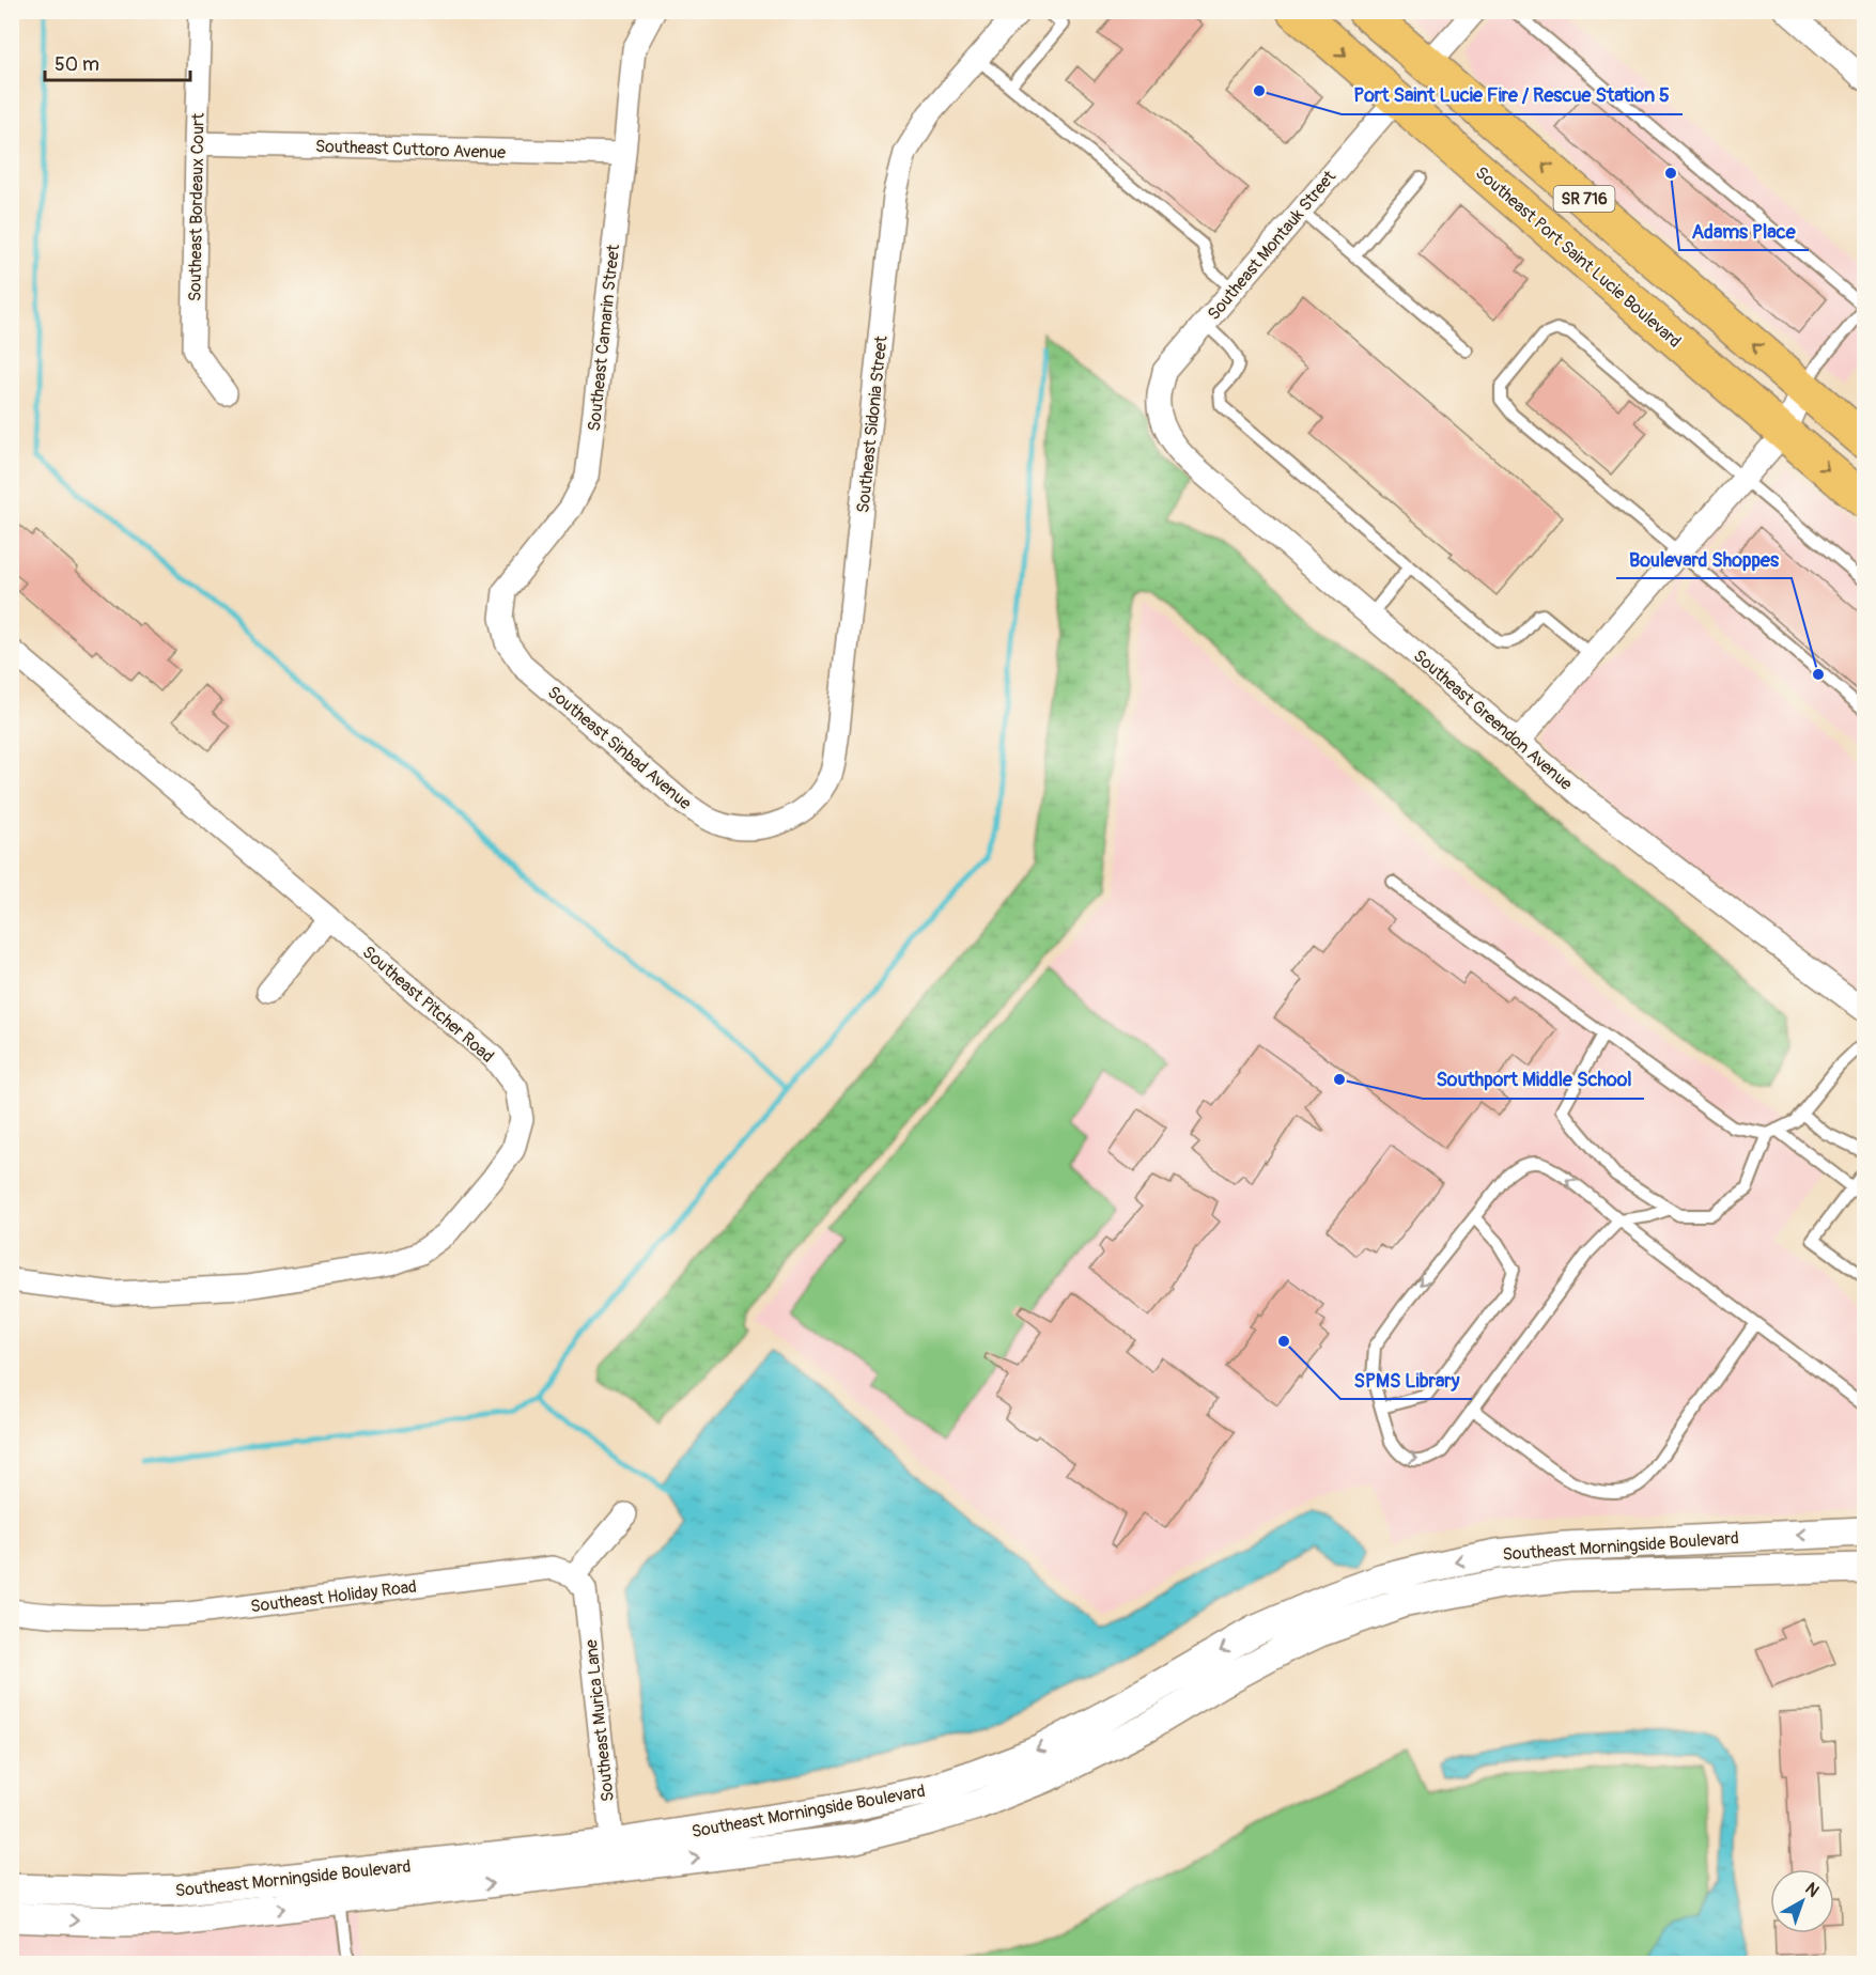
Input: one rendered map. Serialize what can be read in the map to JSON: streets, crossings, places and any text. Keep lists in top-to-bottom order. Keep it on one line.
{"streets":{"main road":["SR 716","Southeast Port Saint Lucie Boulevard"],"street":["Southeast Cuttoro Avenue","Southeast Bordeaux Court","Southeast Montauk Street","Southeast Camarin Street","Southeast Sidonia Street","Southeast Greendon Avenue","Southeast Sinbad Avenue","Southeast Pitcher Road","Southeast Morningside Boulevard","Southeast Holiday Road","Southeast Murica Lane"]},"crossings":[["Southeast Cuttoro Avenue","Southeast Bordeaux Court"],["Southeast Cuttoro Avenue","Southeast Camarin Street"],["Southeast Montauk Street","Southeast Port Saint Lucie Boulevard"],["Southeast Montauk Street","Southeast Greendon Avenue"],["Southeast Camarin Street","Southeast Sinbad Avenue"],["Southeast Sidonia Street","Southeast Sinbad Avenue"],["Southeast Morningside Boulevard","Southeast Murica Lane"],["Southeast Holiday Road","Southeast Murica Lane"]],"places":["Port Saint Lucie Fire / Rescue Station 5","Adams Place","Boulevard Shoppes","Southport Middle School","SPMS Library"],"scale_bar":"50 m","north":"top right"}
